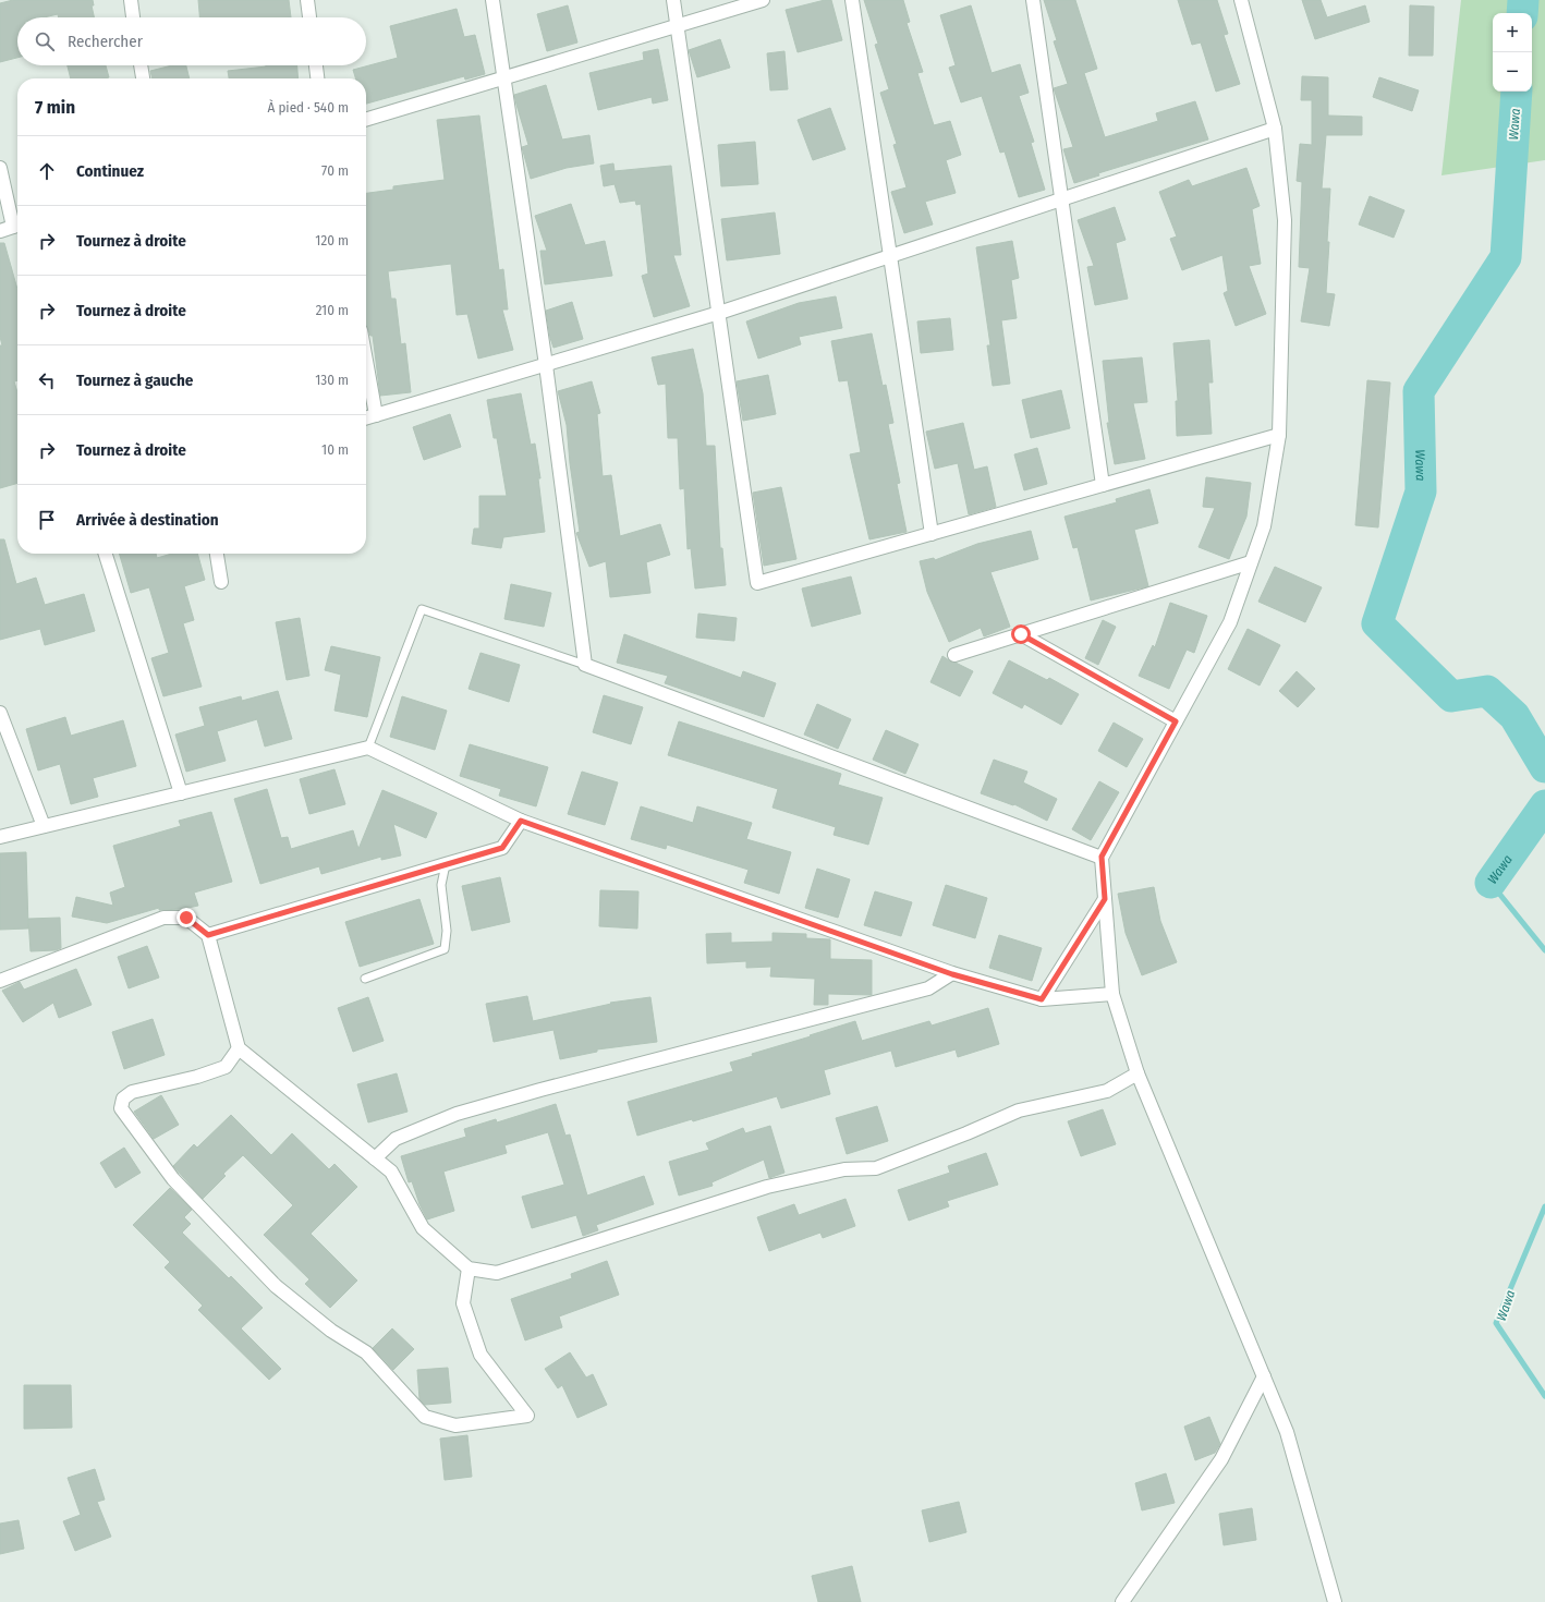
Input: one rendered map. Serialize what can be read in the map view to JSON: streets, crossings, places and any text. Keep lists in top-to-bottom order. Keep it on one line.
{"water":["Wawa"],"page":{"map_buttons":["+","−"],"search":"Rechercher","heading":["7 min","À pied · 540 m"],"list":[["Continuez","70 m"],["Tournez à droite","120 m"],["Tournez à droite","210 m"],["Tournez à gauche","130 m"],["Tournez à droite","10 m"],"Arrivée à destination"]}}
